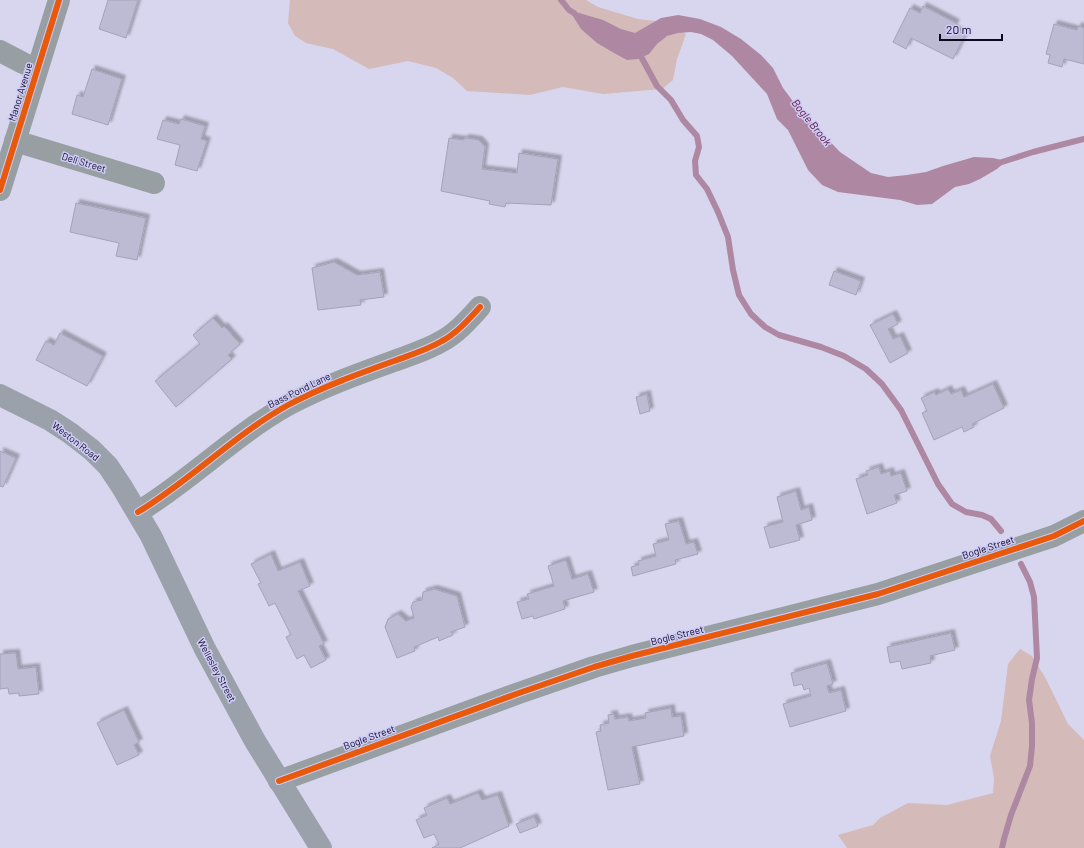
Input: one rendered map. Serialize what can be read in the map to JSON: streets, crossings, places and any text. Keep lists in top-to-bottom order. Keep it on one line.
{"streets":{"main road":["Weston Road","Wellesley Street"],"street":["Manor Avenue","Dell Street","Bass Pond Lane","Bogle Street"]},"crossings":[["Manor Avenue","Dell Street"],["Bass Pond Lane","Wellesley Street"],["Weston Road","Wellesley Street"],["Bogle Street","Wellesley Street"]],"water":["Bogle Brook"],"scale_bar":"20 m"}
